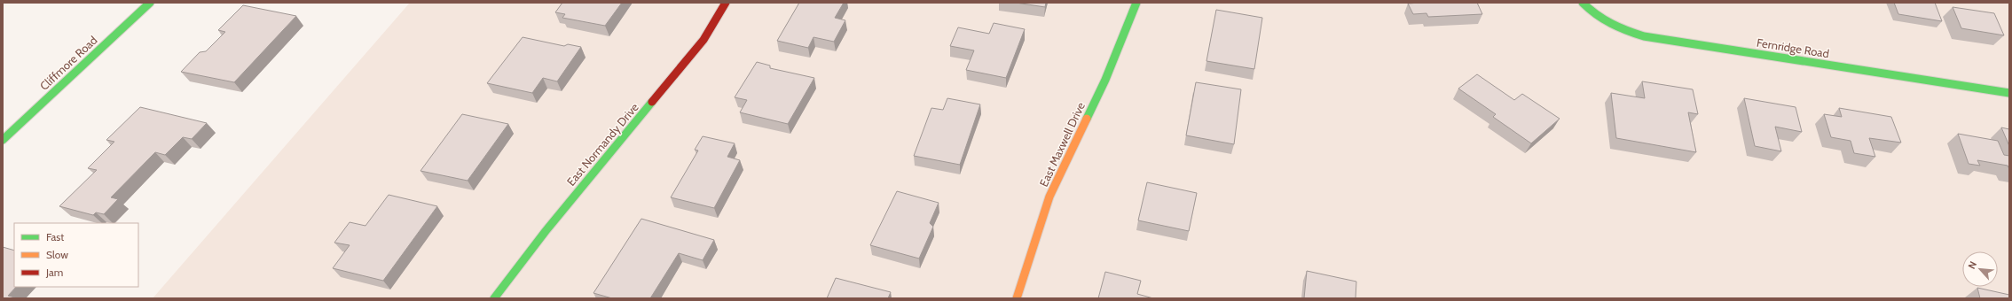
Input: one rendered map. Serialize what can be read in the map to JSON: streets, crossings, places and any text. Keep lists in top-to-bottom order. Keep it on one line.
{"streets":{"street":["Fernridge Road","Cliffmore Road","East Normandy Drive","East Maxwell Drive"]},"legend":["Fast","Slow","Jam"],"north":"top left"}
